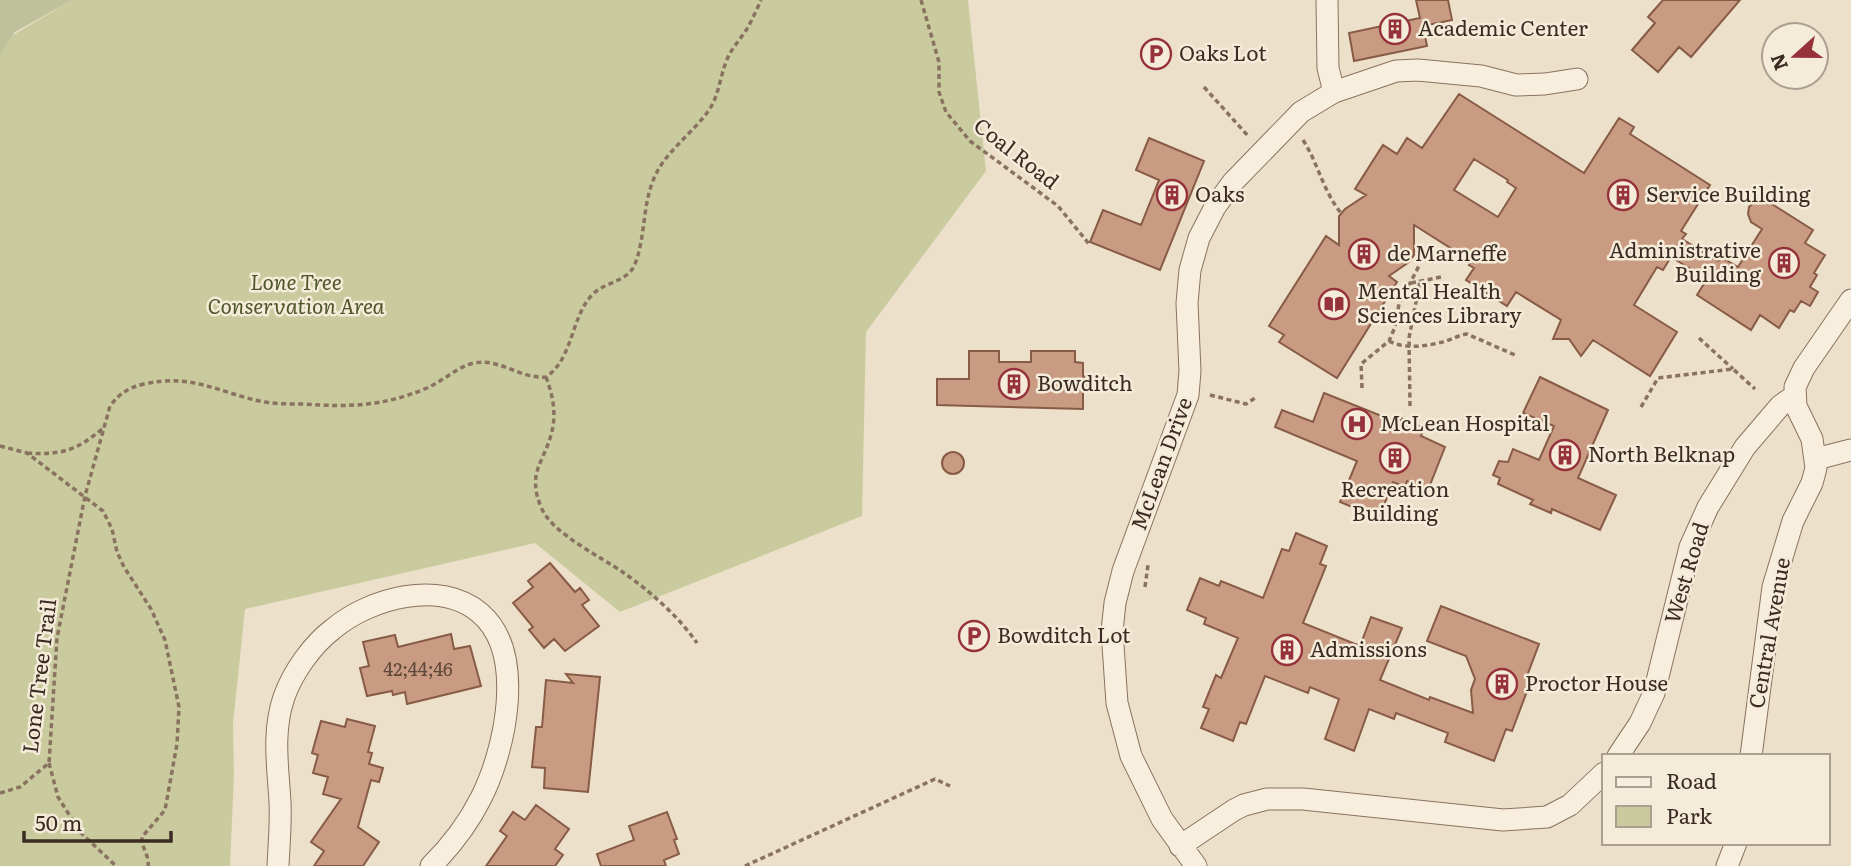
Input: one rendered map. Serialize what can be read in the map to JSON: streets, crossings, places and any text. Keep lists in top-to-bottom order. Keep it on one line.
{"streets":{"street":["McLean Drive","West Road","Central Avenue"],"path":["Coal Road","Lone Tree Trail"]},"parks":["Lone Tree Conservation Area"],"places":{"building":["Academic Center","Oaks","Service Building","de Marneffe","Administrative Building","Bowditch","North Belknap","Recreation Building","Admissions","Proctor House"],"parking":["Oaks Lot","Bowditch Lot"],"library":["Mental Health Sciences Library"],"hospital":["McLean Hospital"]},"house_numbers":["42;44;46"],"legend":["Road","Park"],"scale_bar":"50 m","north":"left"}
